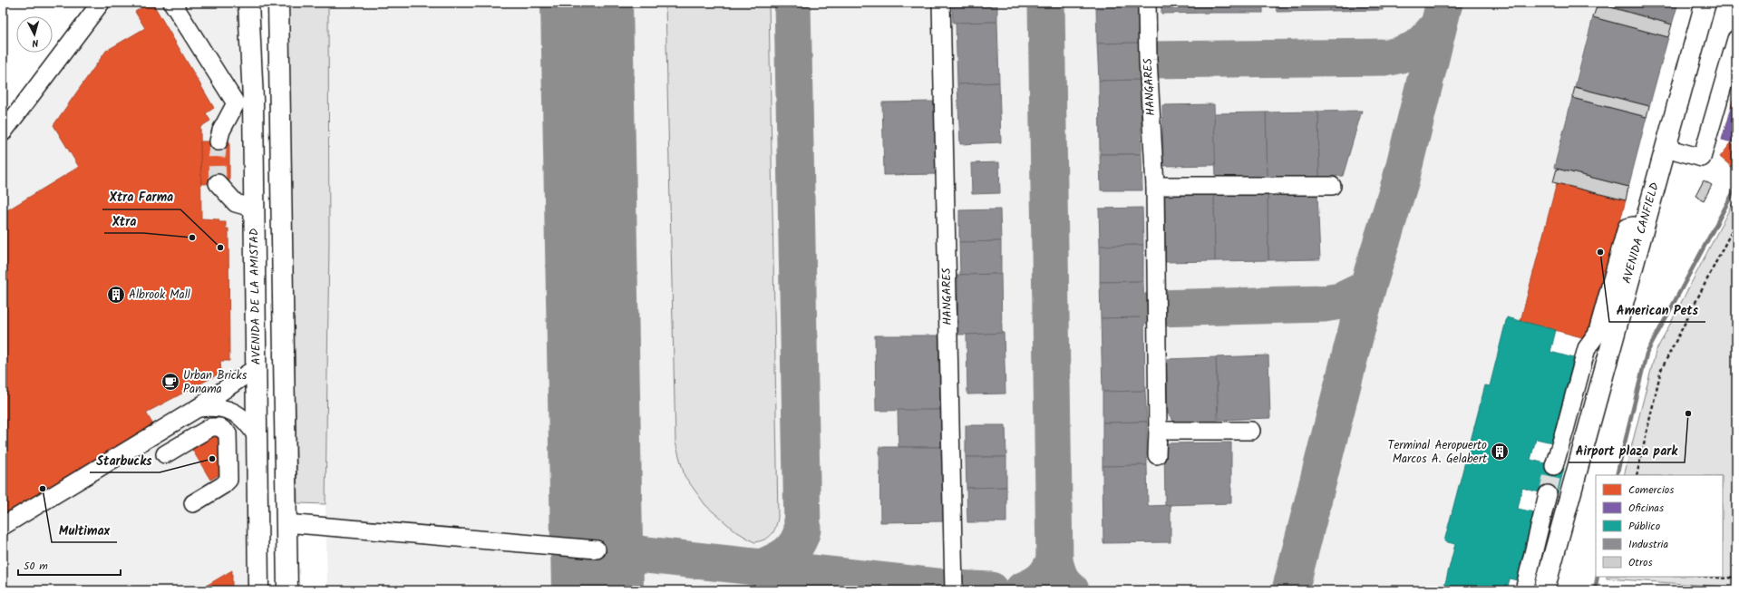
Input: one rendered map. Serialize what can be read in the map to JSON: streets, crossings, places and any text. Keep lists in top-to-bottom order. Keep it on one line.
{"streets":{"main road":["AVENIDA CANFIELD","AVENIDA DE LA AMISTAD"],"lane":["HANGARES"]},"places":{"other":["Xtra","Xtra Farma","American Pets","Airport plaza park","Starbucks","Multimax"],"building":["Albrook Mall","Terminal Aeropuerto Marcos A. Gelabert"],"cafe":["Urban Bricks Panama"]},"legend":["Comercios","Oficinas","Público","Industria","Otros"],"scale_bar":"50 m","north":"bottom"}
